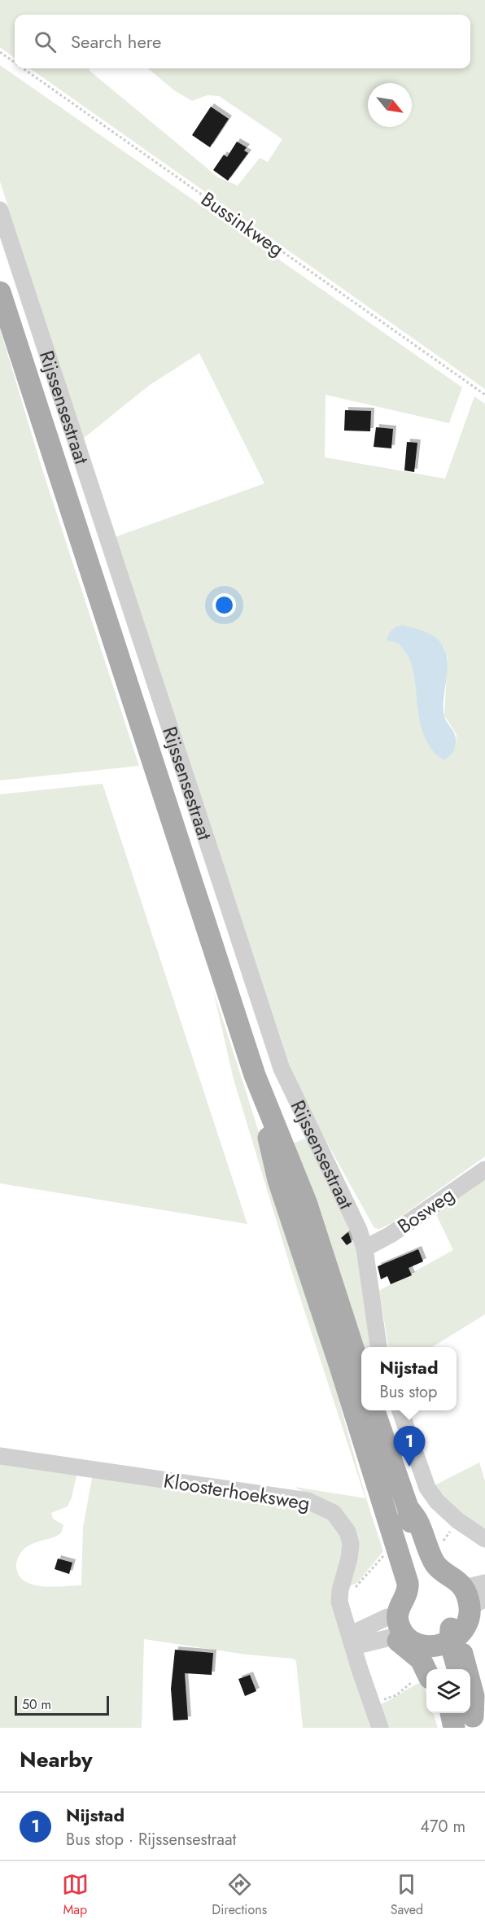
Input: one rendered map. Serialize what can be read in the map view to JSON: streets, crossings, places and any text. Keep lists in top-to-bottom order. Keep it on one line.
{"streets":{"main road":["Rijssensestraat"],"street":["Bosweg","Kloosterhoeksweg"],"path":["Bussinkweg"]},"crossings":[["Rijssensestraat","Bosweg"]],"scale_bar":"50 m","north":"bottom right","page":{"search":"Search here","popup":["Nijstad","Bus stop"],"pins":"1","scale":"50 m","heading":"Nearby","list":[{"mark":"1","name":"Nijstad","note":"Bus stop · Rijssensestraat","value":"470 m"}],"nav":["Map","Directions","Saved"]}}
